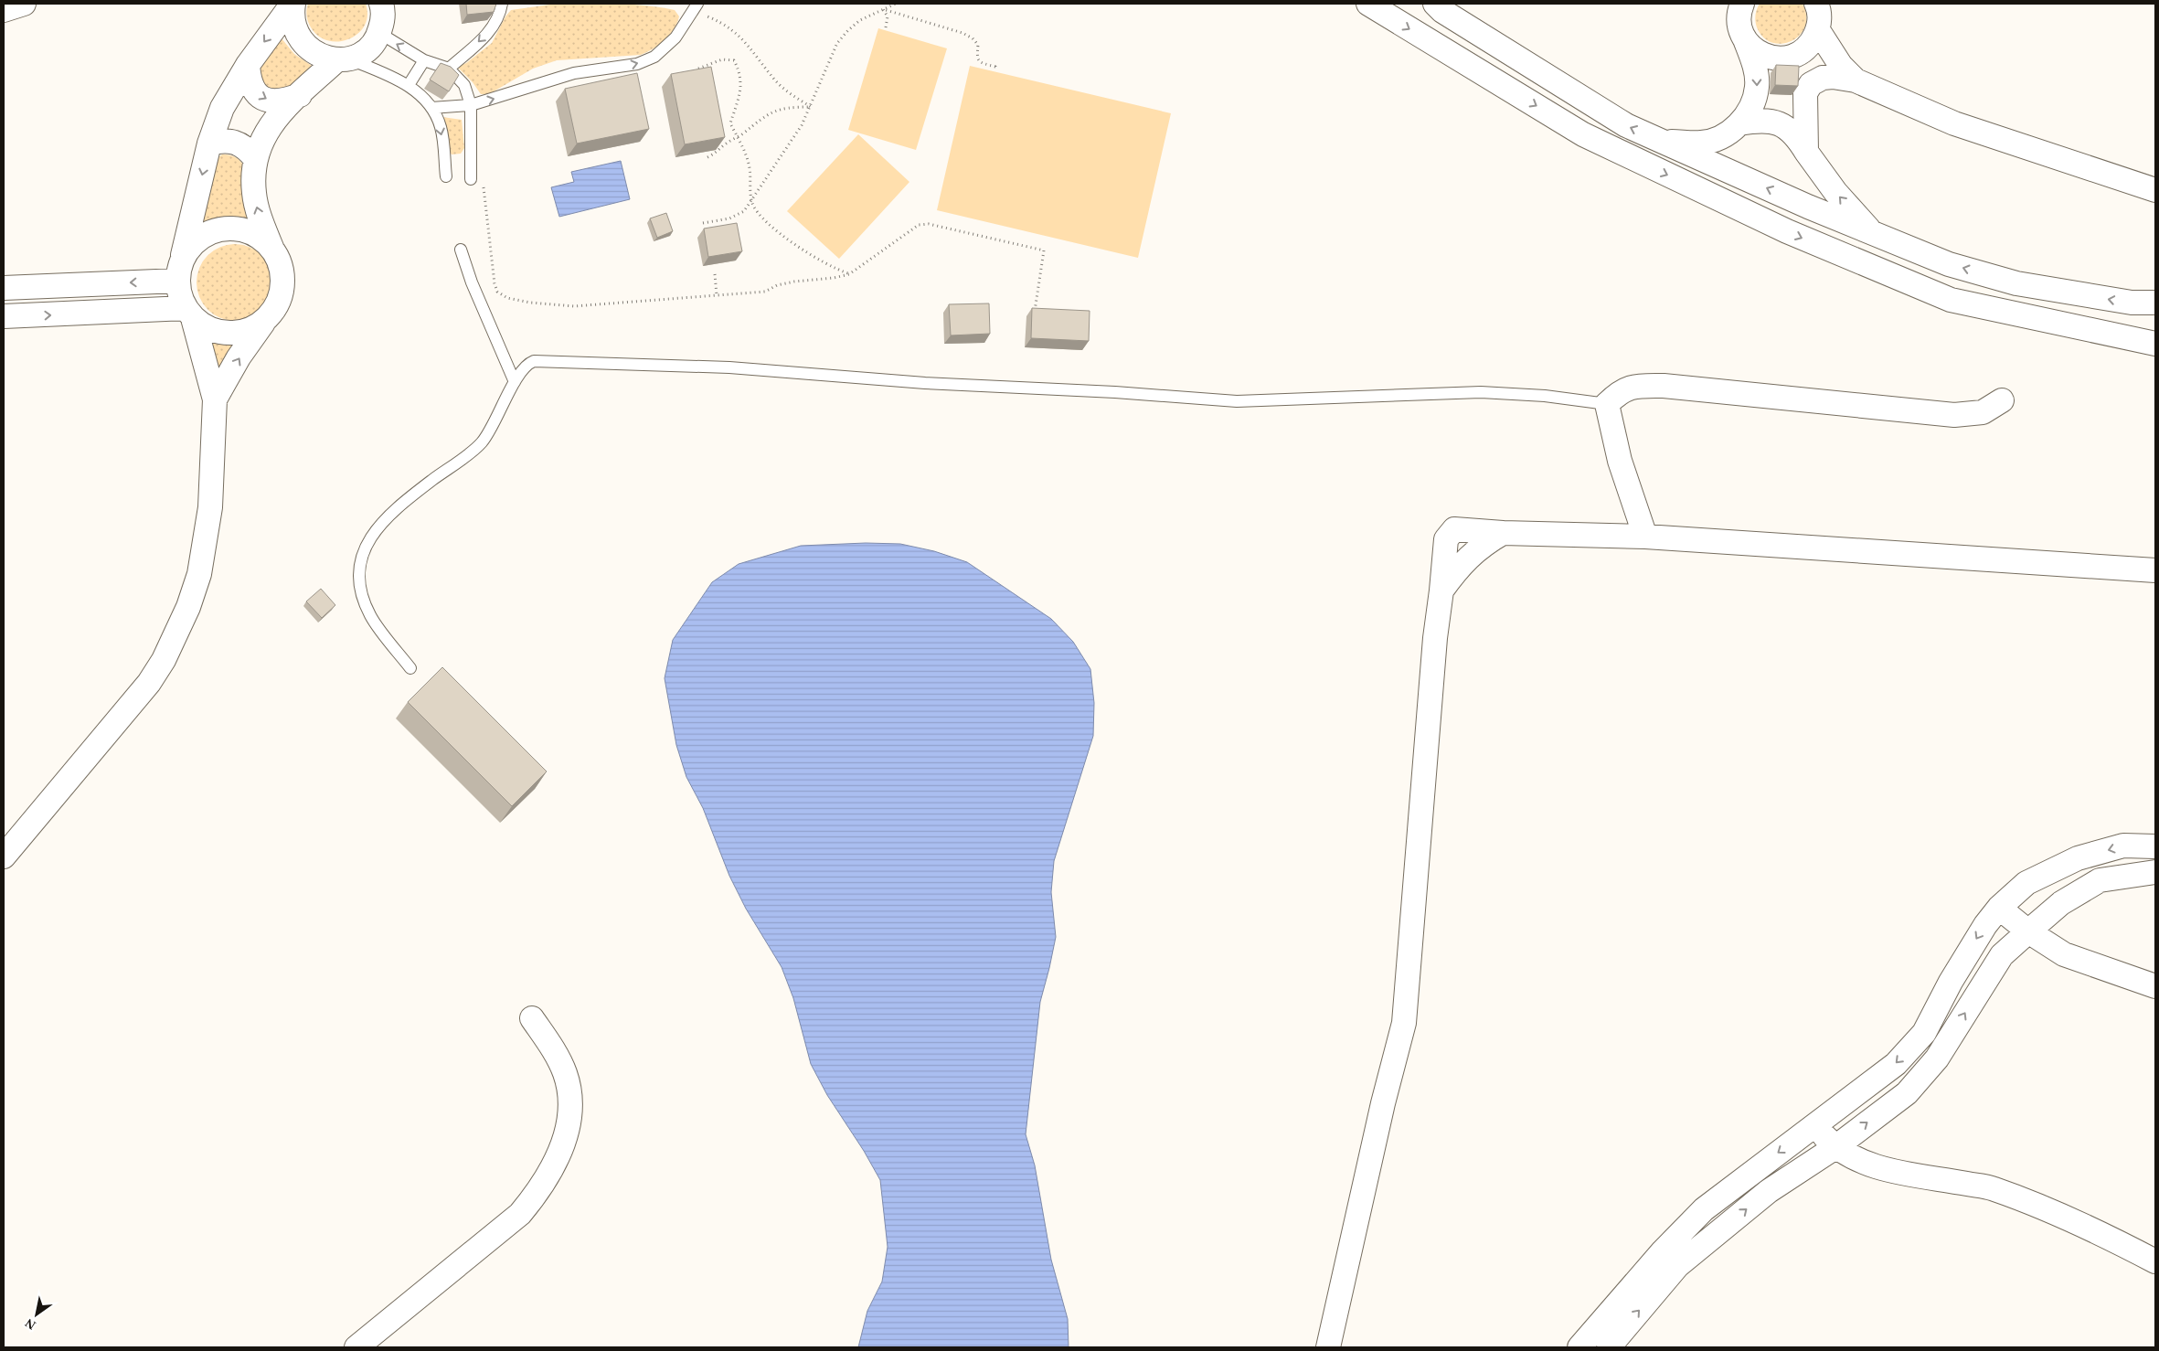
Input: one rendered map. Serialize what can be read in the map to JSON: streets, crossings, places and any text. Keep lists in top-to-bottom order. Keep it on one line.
{"north":"bottom left"}
